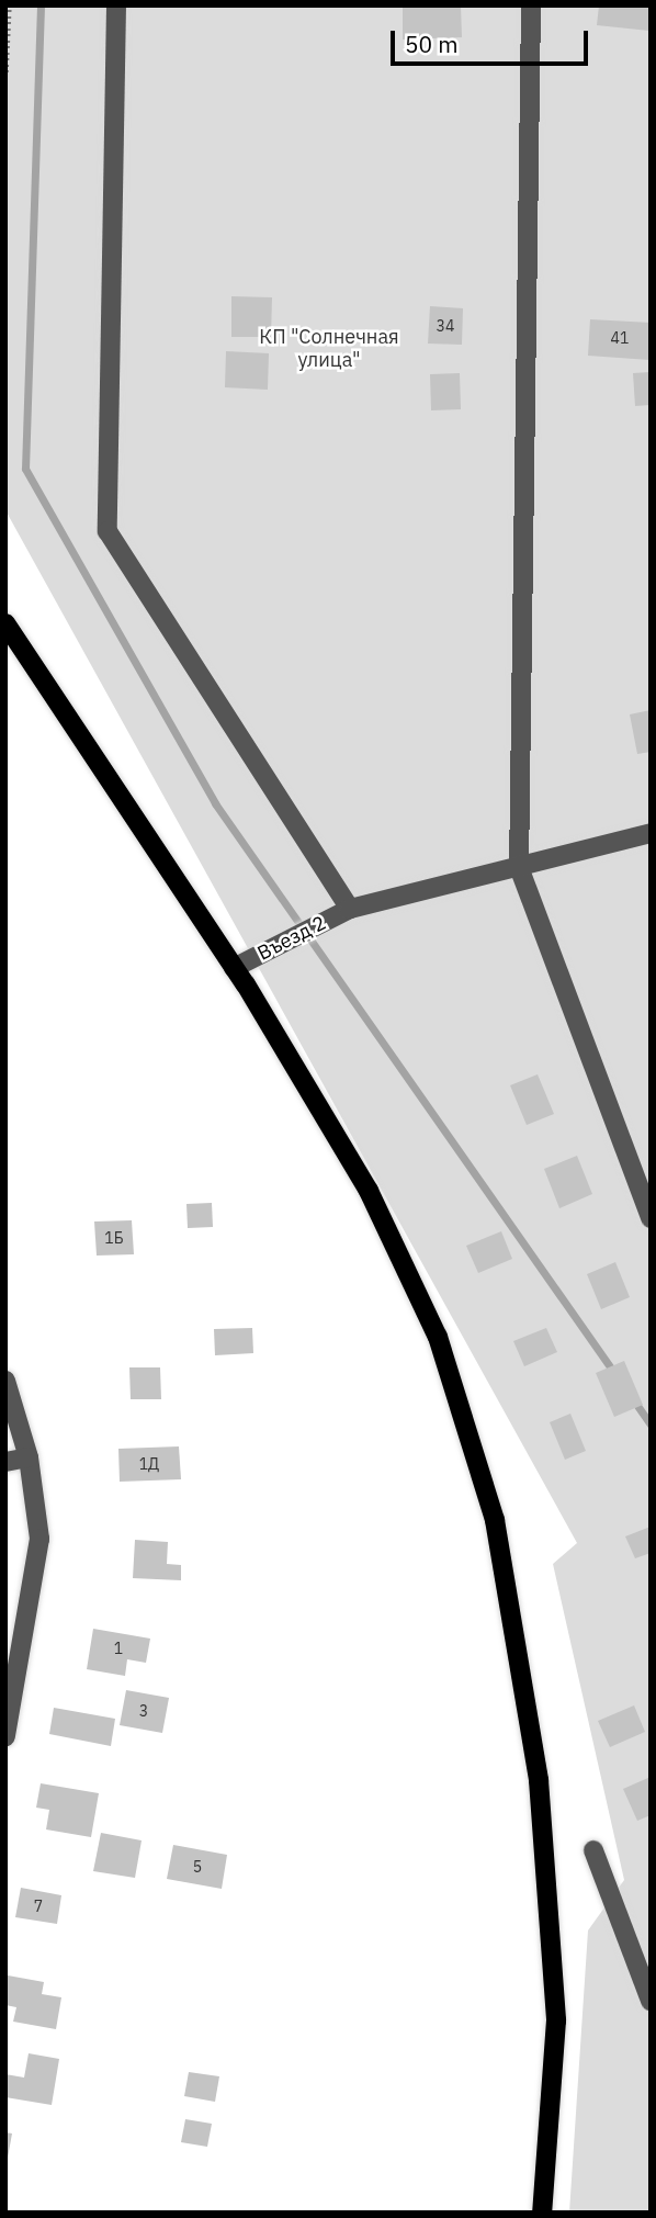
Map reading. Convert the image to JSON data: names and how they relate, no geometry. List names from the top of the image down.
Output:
{
  "streets": {
    "street": ["Въезд 2"]
  },
  "parks": ["КП \"Солнечная улица\""],
  "house_numbers": [
    "34",
    "41",
    "1Б",
    "1Д",
    "1",
    "3",
    "5",
    "7"
  ],
  "scale_bar": "50 m"
}
